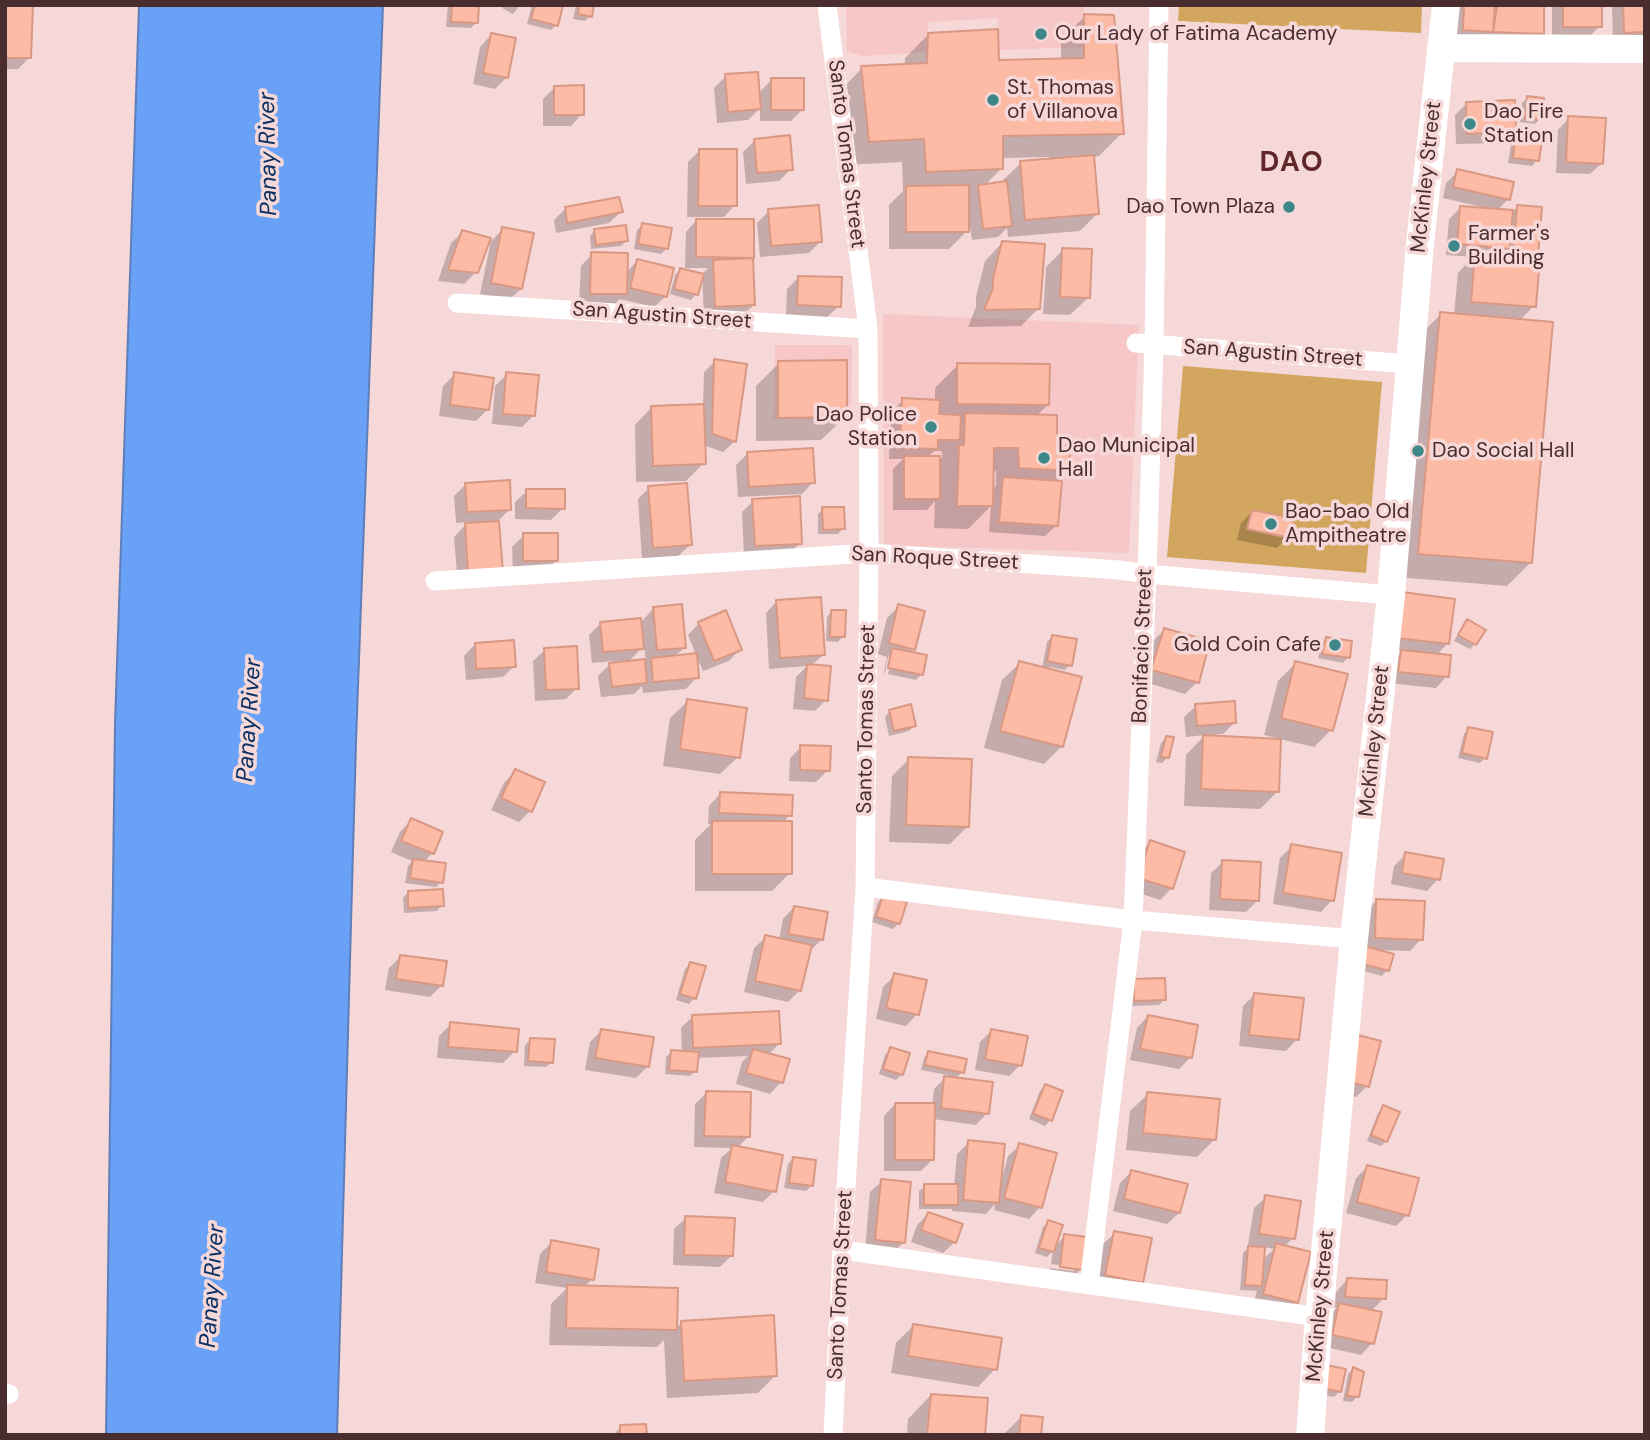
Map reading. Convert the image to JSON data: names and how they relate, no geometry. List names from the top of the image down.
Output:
{
  "streets": {
    "street": [
      "Santo Tomas Street",
      "McKinley Street",
      "San Agustin Street",
      "San Roque Street",
      "Bonifacio Street"
    ]
  },
  "crossings": [
    ["Santo Tomas Street", "San Agustin Street"],
    ["Santo Tomas Street", "San Roque Street"],
    ["McKinley Street", "San Agustin Street"],
    ["McKinley Street", "San Roque Street"],
    ["San Agustin Street", "Bonifacio Street"],
    ["San Roque Street", "Bonifacio Street"]
  ],
  "districts": ["DAO"],
  "water": ["Panay River"],
  "places": [
    "Our Lady of Fatima Academy",
    "St. Thomas of Villanova",
    "Dao Fire Station",
    "Dao Town Plaza",
    "Farmer's Building",
    "Dao Police Station",
    "Dao Social Hall",
    "Dao Municipal Hall",
    "Bao-bao Old Ampitheatre",
    "Gold Coin Cafe"
  ]
}
